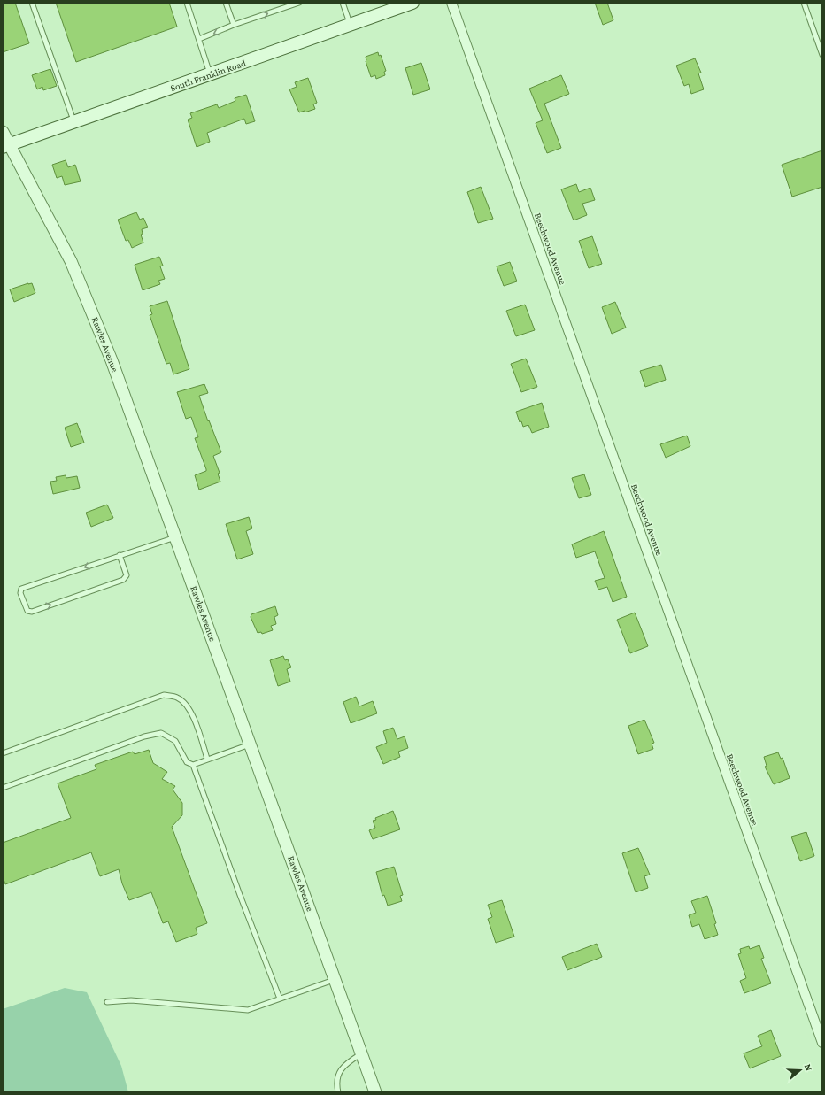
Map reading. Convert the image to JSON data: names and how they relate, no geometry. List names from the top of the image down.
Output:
{
  "streets": {
    "main road": ["South Franklin Road"],
    "street": ["Beechwood Avenue", "Rawles Avenue"]
  },
  "crossings": [
    ["South Franklin Road", "Rawles Avenue"]
  ],
  "north": "right"
}
